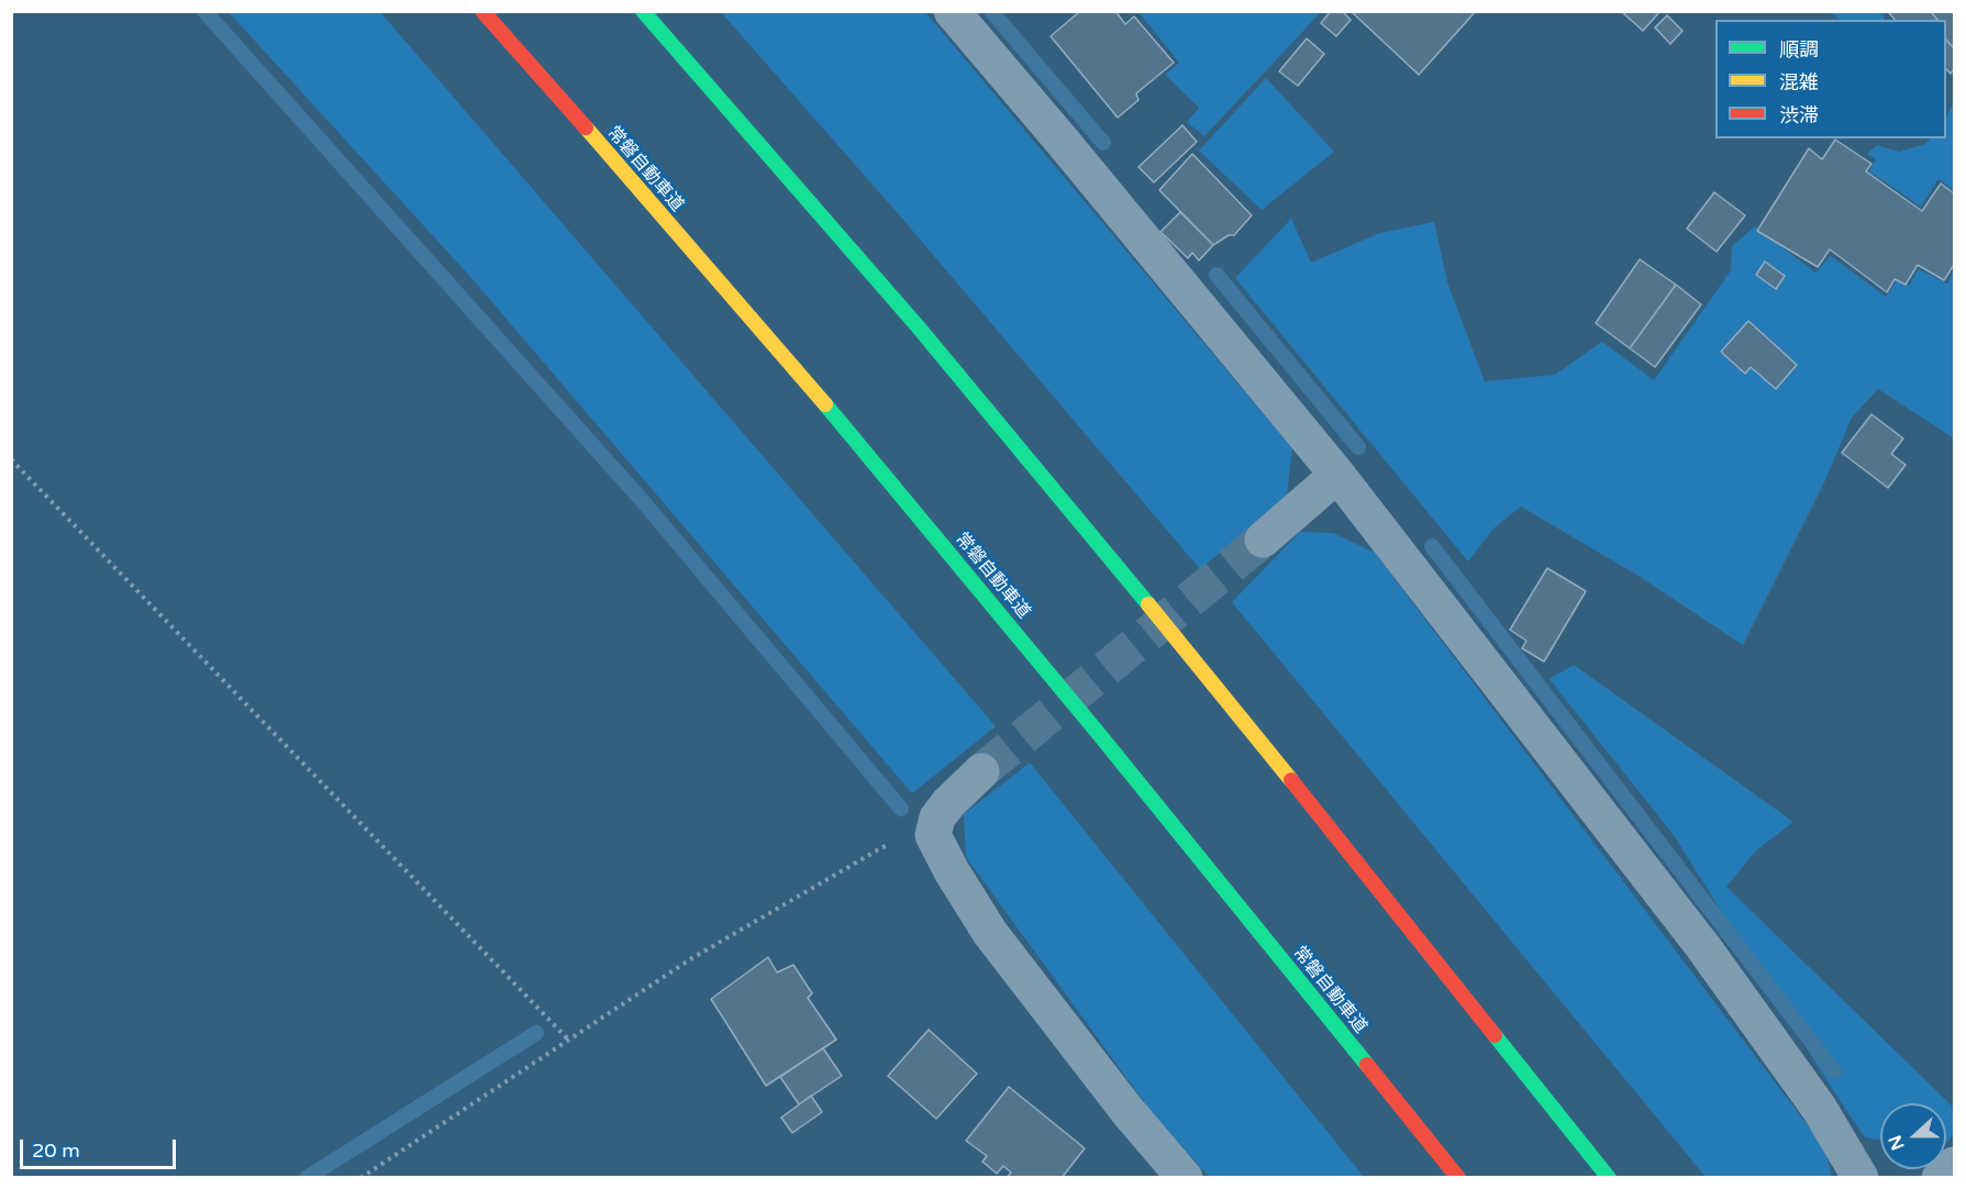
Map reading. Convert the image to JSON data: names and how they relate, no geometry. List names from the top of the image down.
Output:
{
  "streets": {
    "highway": ["常磐自動車道"]
  },
  "legend": ["順調", "混雑", "渋滞"],
  "scale_bar": "20 m",
  "north": "left"
}
